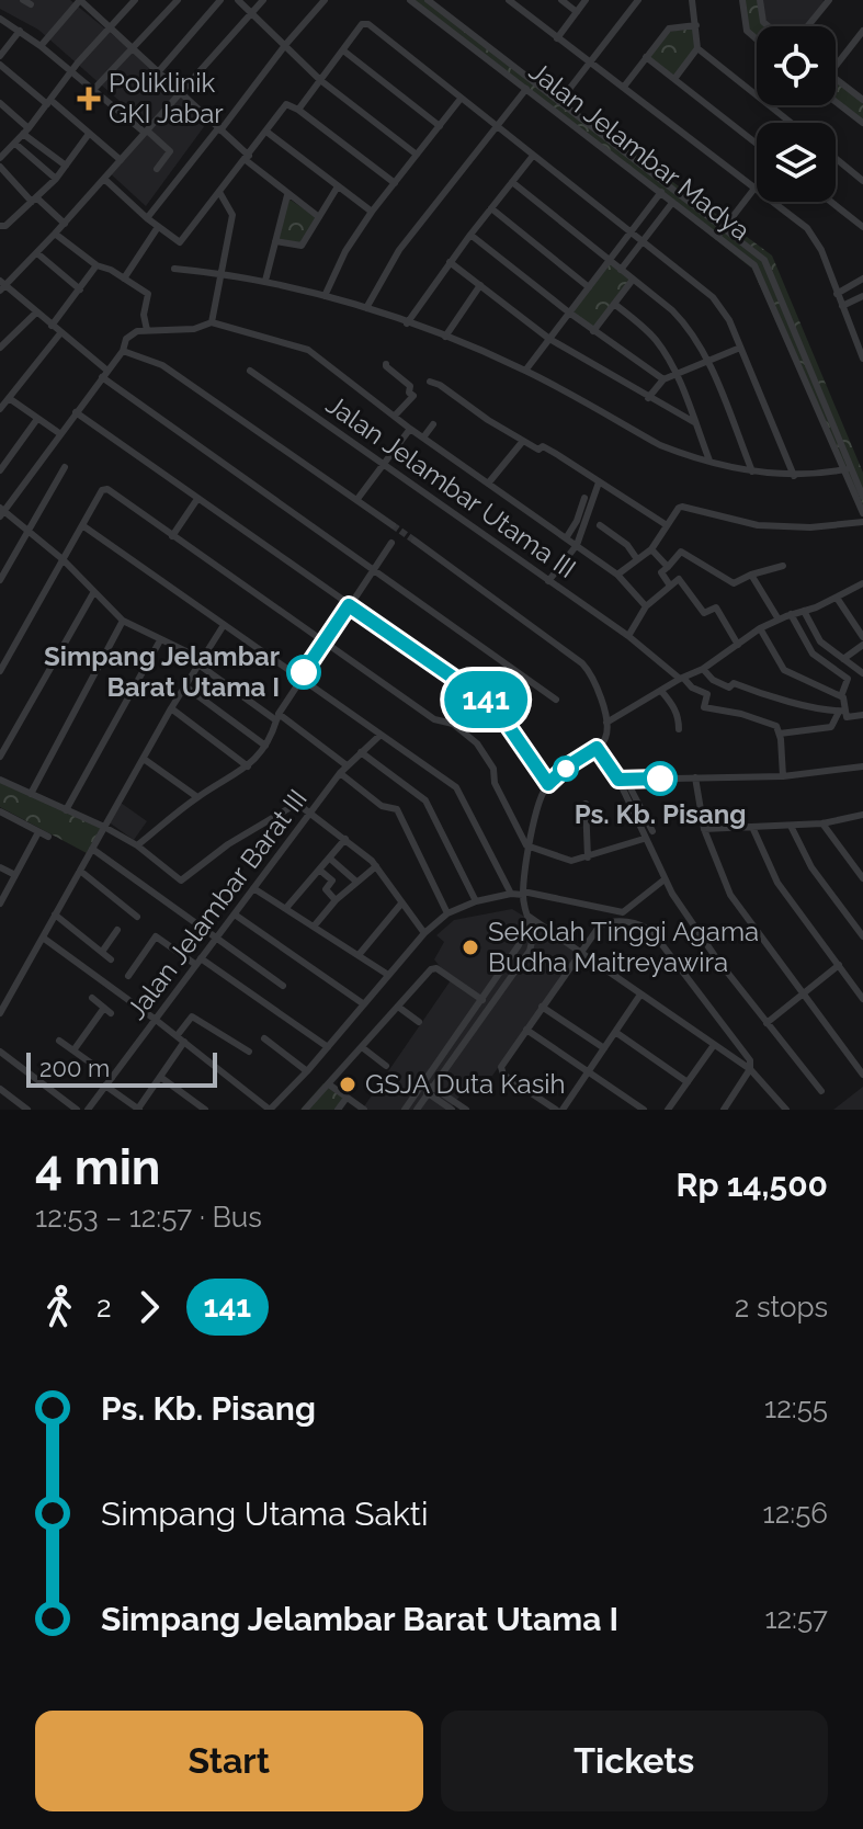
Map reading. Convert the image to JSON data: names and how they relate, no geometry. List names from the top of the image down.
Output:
{
  "streets": {
    "street": ["Jalan Jelambar Madya", "Jalan Jelambar Utama III", "Jalan Jelambar Barat III"]
  },
  "places": {
    "health": ["Poliklinik GKI Jabar"],
    "other": [
      "Simpang Jelambar Barat Utama I",
      "Ps. Kb. Pisang",
      "Sekolah Tinggi Agama Budha Maitreyawira",
      "GSJA Duta Kasih"
    ]
  },
  "lines": ["bus line 141"],
  "scale_bar": "200 m",
  "page": {
    "on_map": "141",
    "scale": "200 m",
    "heading": ["4 min", "12:53 – 12:57 · Bus", "Rp 14,500"],
    "legs": ["2", "141", "2 stops"],
    "list": [
      {
        "name": "Ps. Kb. Pisang",
        "value": "12:55"
      },
      {
        "name": "Simpang Utama Sakti",
        "value": "12:56"
      },
      {
        "name": "Simpang Jelambar Barat Utama I",
        "value": "12:57"
      }
    ],
    "buttons": ["Start", "Tickets"]
  }
}
